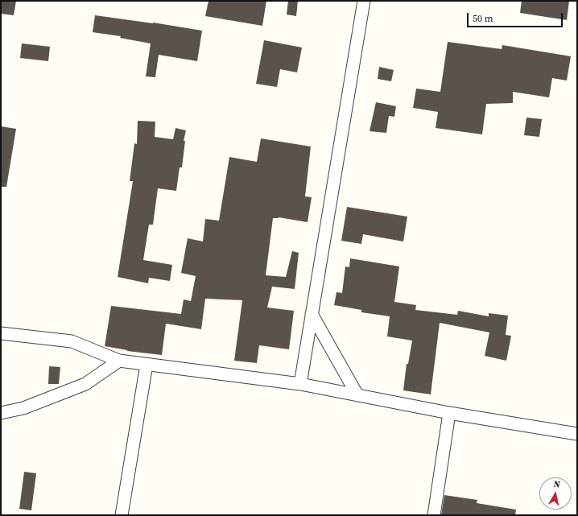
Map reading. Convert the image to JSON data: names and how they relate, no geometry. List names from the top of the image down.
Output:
{
  "scale_bar": "50 m",
  "north": "top"
}
